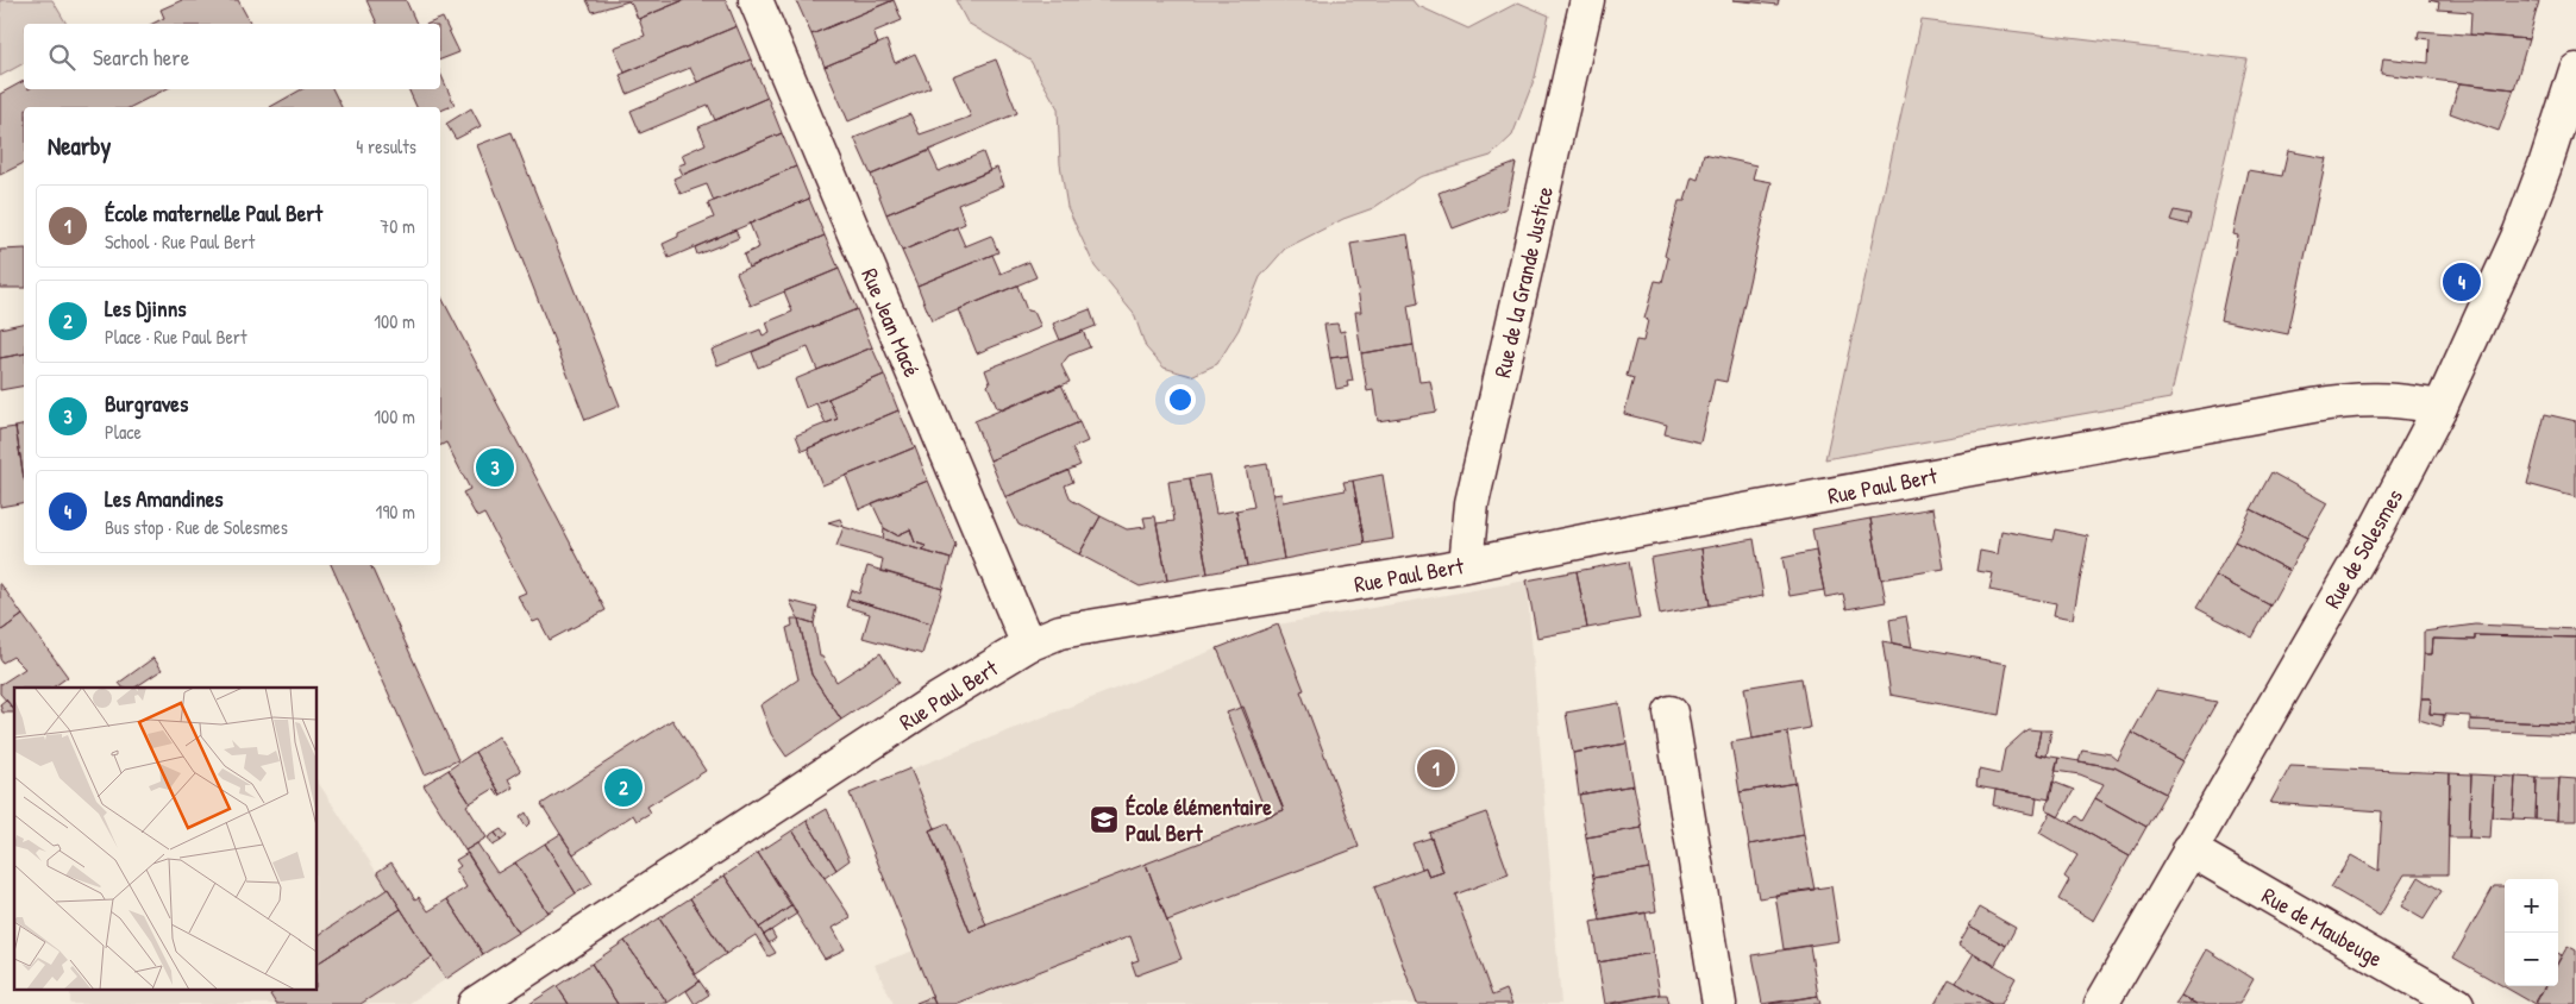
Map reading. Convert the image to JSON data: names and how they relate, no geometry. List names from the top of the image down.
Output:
{
  "streets": {
    "street": [
      "Rue de la Grande Justice",
      "Rue Jean Macé",
      "Rue Paul Bert",
      "Rue de Solesmes",
      "Rue de Maubeuge"
    ]
  },
  "crossings": [
    ["Rue de la Grande Justice", "Rue Paul Bert"],
    ["Rue Jean Macé", "Rue Paul Bert"],
    ["Rue Paul Bert", "Rue de Solesmes"],
    ["Rue de Solesmes", "Rue de Maubeuge"]
  ],
  "places": {
    "school or university": ["École élémentaire Paul Bert"]
  },
  "page": {
    "search": "Search here",
    "heading": ["Nearby", "4 results"],
    "list": [
      {
        "mark": "1",
        "name": "École maternelle Paul Bert",
        "note": "School · Rue Paul Bert",
        "value": "70 m"
      },
      {
        "mark": "2",
        "name": "Les Djinns",
        "note": "Place · Rue Paul Bert",
        "value": "100 m"
      },
      {
        "mark": "3",
        "name": "Burgraves",
        "note": "Place",
        "value": "100 m"
      },
      {
        "mark": "4",
        "name": "Les Amandines",
        "note": "Bus stop · Rue de Solesmes",
        "value": "190 m"
      }
    ],
    "pins": [
      "4",
      "3",
      "1",
      "2"
    ],
    "map_buttons": ["+", "−"]
  }
}
